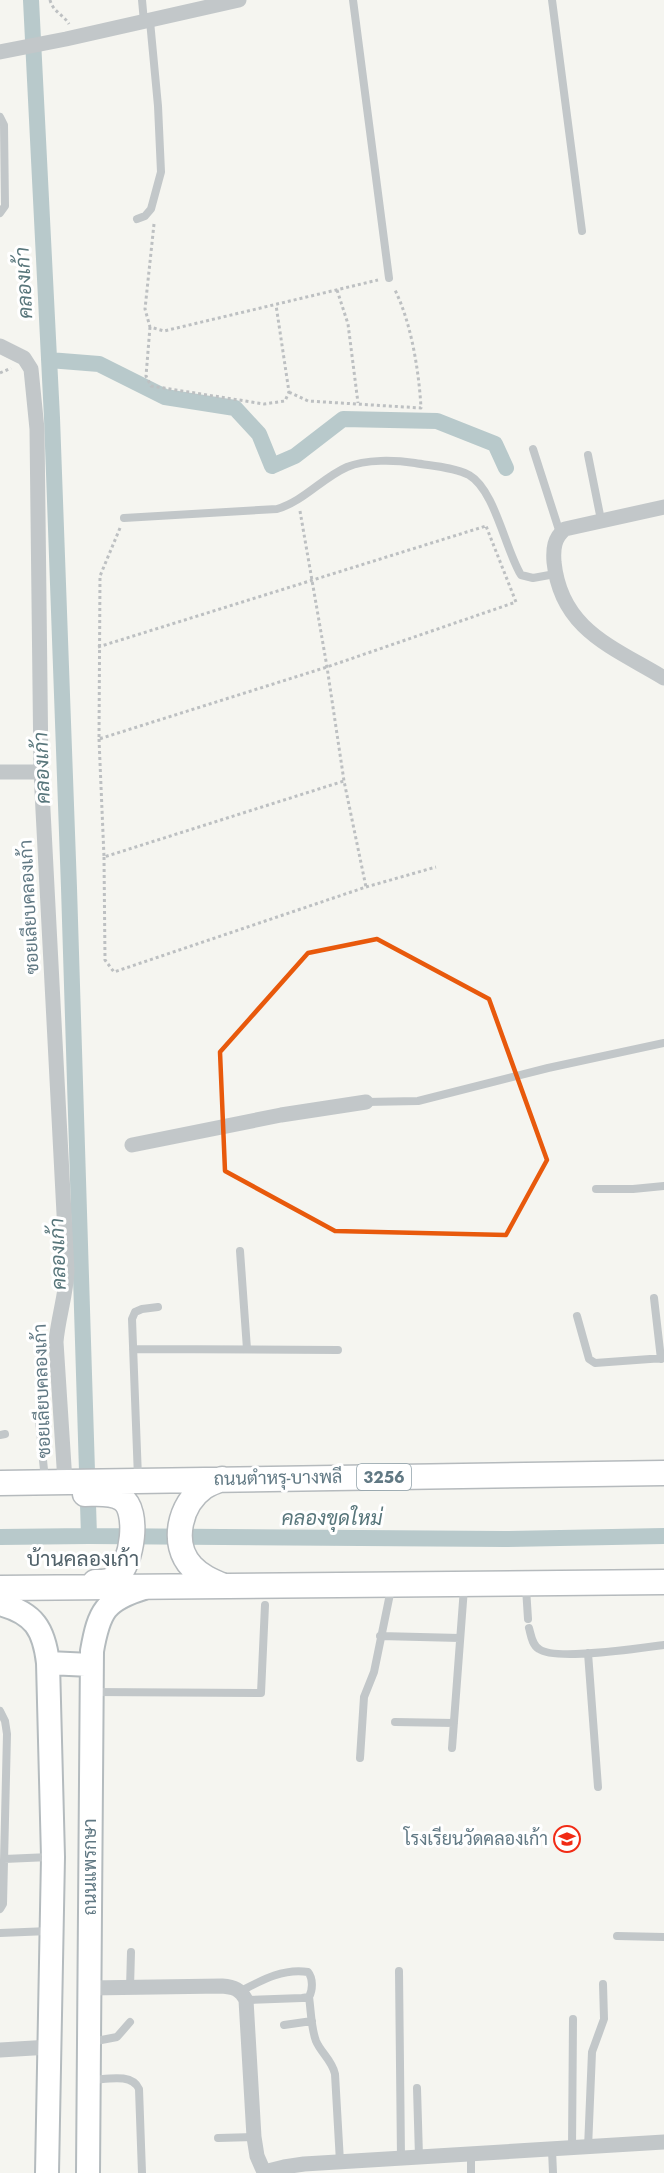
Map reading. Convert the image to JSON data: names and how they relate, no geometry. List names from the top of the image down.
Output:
{
  "streets": {
    "main road": ["3256", "ถนนตำหรุ-บางพลี", "ถนนแพรกษา"],
    "street": ["ซอยเลียบคลองเก้า"]
  },
  "crossings": [
    ["ซอยเลียบคลองเก้า", "ถนนตำหรุ-บางพลี"]
  ],
  "districts": ["บ้านคลองเก้า"],
  "water": ["คลองเก้า", "คลองขุดใหม่"],
  "places": {
    "school or university": ["โรงเรียนวัดคลองเก้า"]
  }
}
